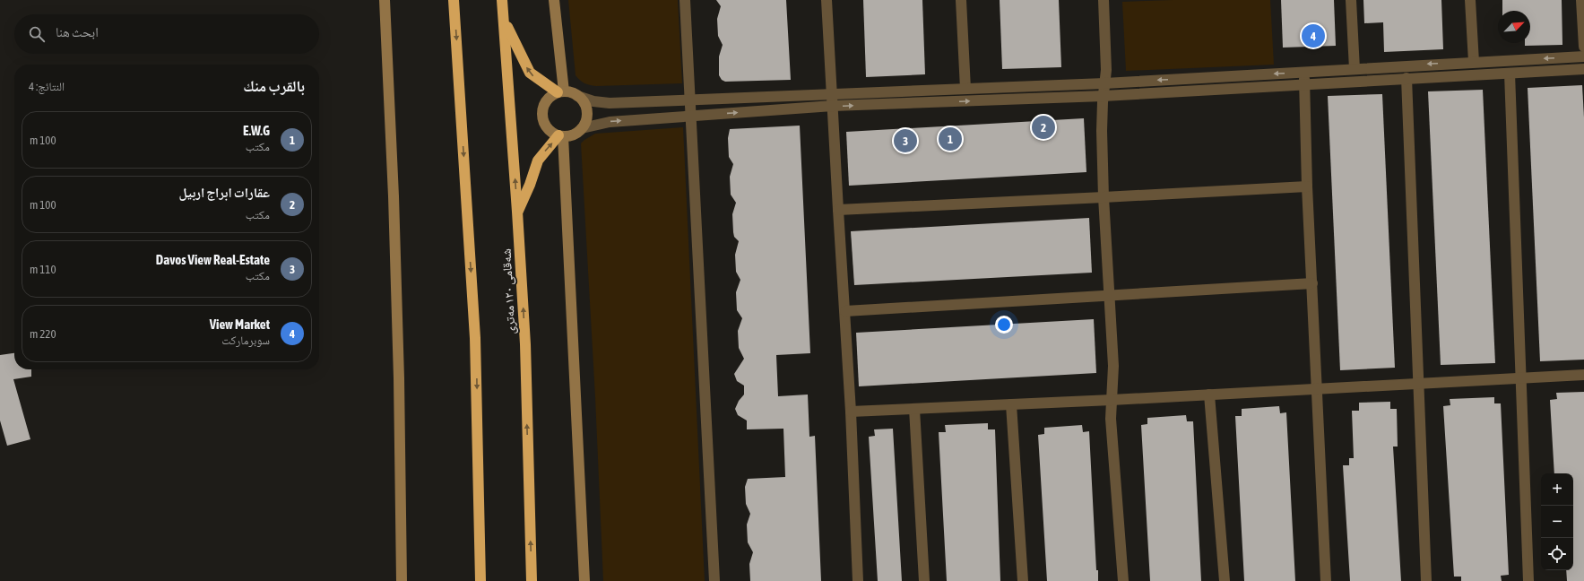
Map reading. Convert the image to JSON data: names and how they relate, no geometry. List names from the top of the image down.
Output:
{
  "streets": {
    "highway": ["شەقامی ١٢٠ مەتری"]
  },
  "north": "top right",
  "page": {
    "search": "ابحث هنا",
    "pins": [
      "4",
      "2",
      "1",
      "3"
    ],
    "heading": ["بالقرب منك", "النتائج: 4"],
    "list": [
      {
        "mark": "1",
        "name": "E.W.G",
        "note": "مكتب",
        "value": "100 m"
      },
      {
        "mark": "2",
        "name": "عقارات ابراج اربیل",
        "note": "مكتب",
        "value": "100 m"
      },
      {
        "mark": "3",
        "name": "Davos View Real-Estate",
        "note": "مكتب",
        "value": "110 m"
      },
      {
        "mark": "4",
        "name": "View Market",
        "note": "سوبرماركت",
        "value": "220 m"
      }
    ],
    "map_buttons": ["+", "−"]
  }
}
